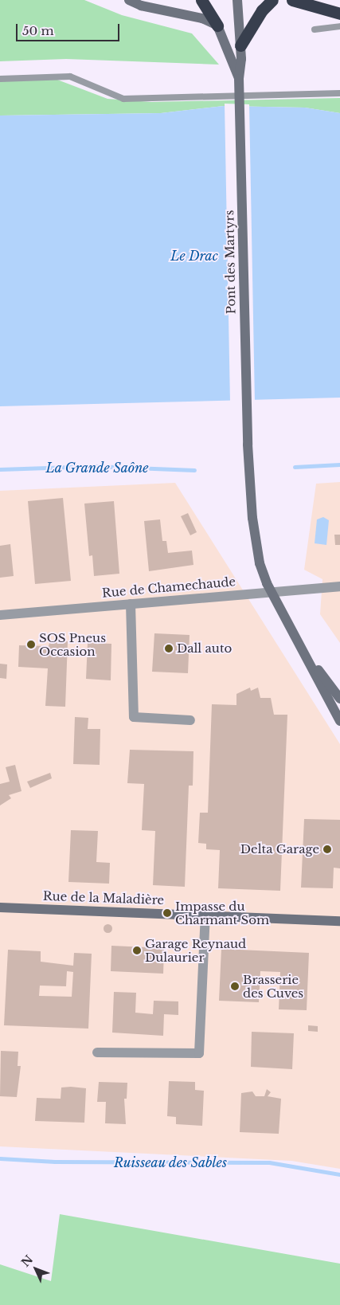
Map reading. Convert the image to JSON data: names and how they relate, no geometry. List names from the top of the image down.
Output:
{
  "streets": {
    "main road": ["Pont des Martyrs", "Rue de la Maladière"],
    "street": ["Rue de Chamechaude"]
  },
  "water": ["Le Drac", "La Grande Saône", "Ruisseau des Sables"],
  "places": [
    "SOS Pneus Occasion",
    "Dall auto",
    "Delta Garage",
    "Impasse du Charmant Som",
    "Garage Reynaud Dulaurier",
    "Brasserie des Cuves"
  ],
  "scale_bar": "50 m",
  "north": "top left"
}
